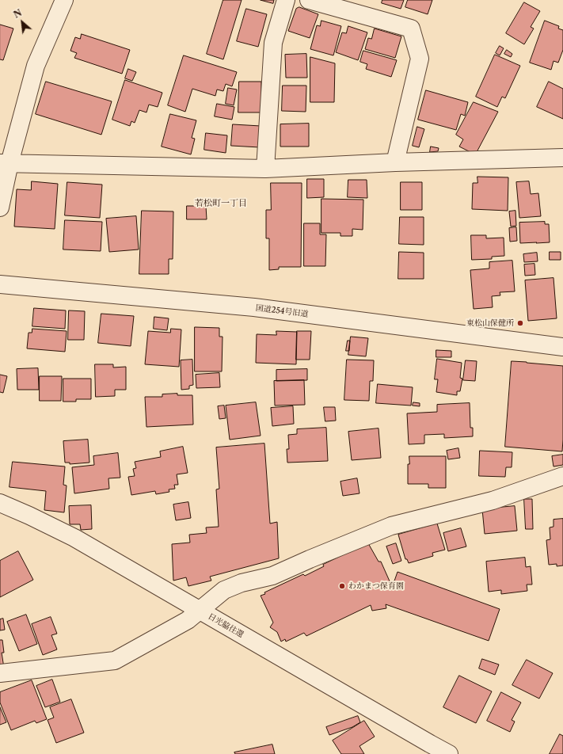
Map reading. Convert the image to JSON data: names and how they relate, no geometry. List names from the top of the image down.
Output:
{
  "streets": {
    "street": ["国道254号旧道", "日光脇往還"]
  },
  "districts": ["若松町一丁目"],
  "places": ["東松山保健所", "わかまつ保育園"],
  "north": "top left"
}
